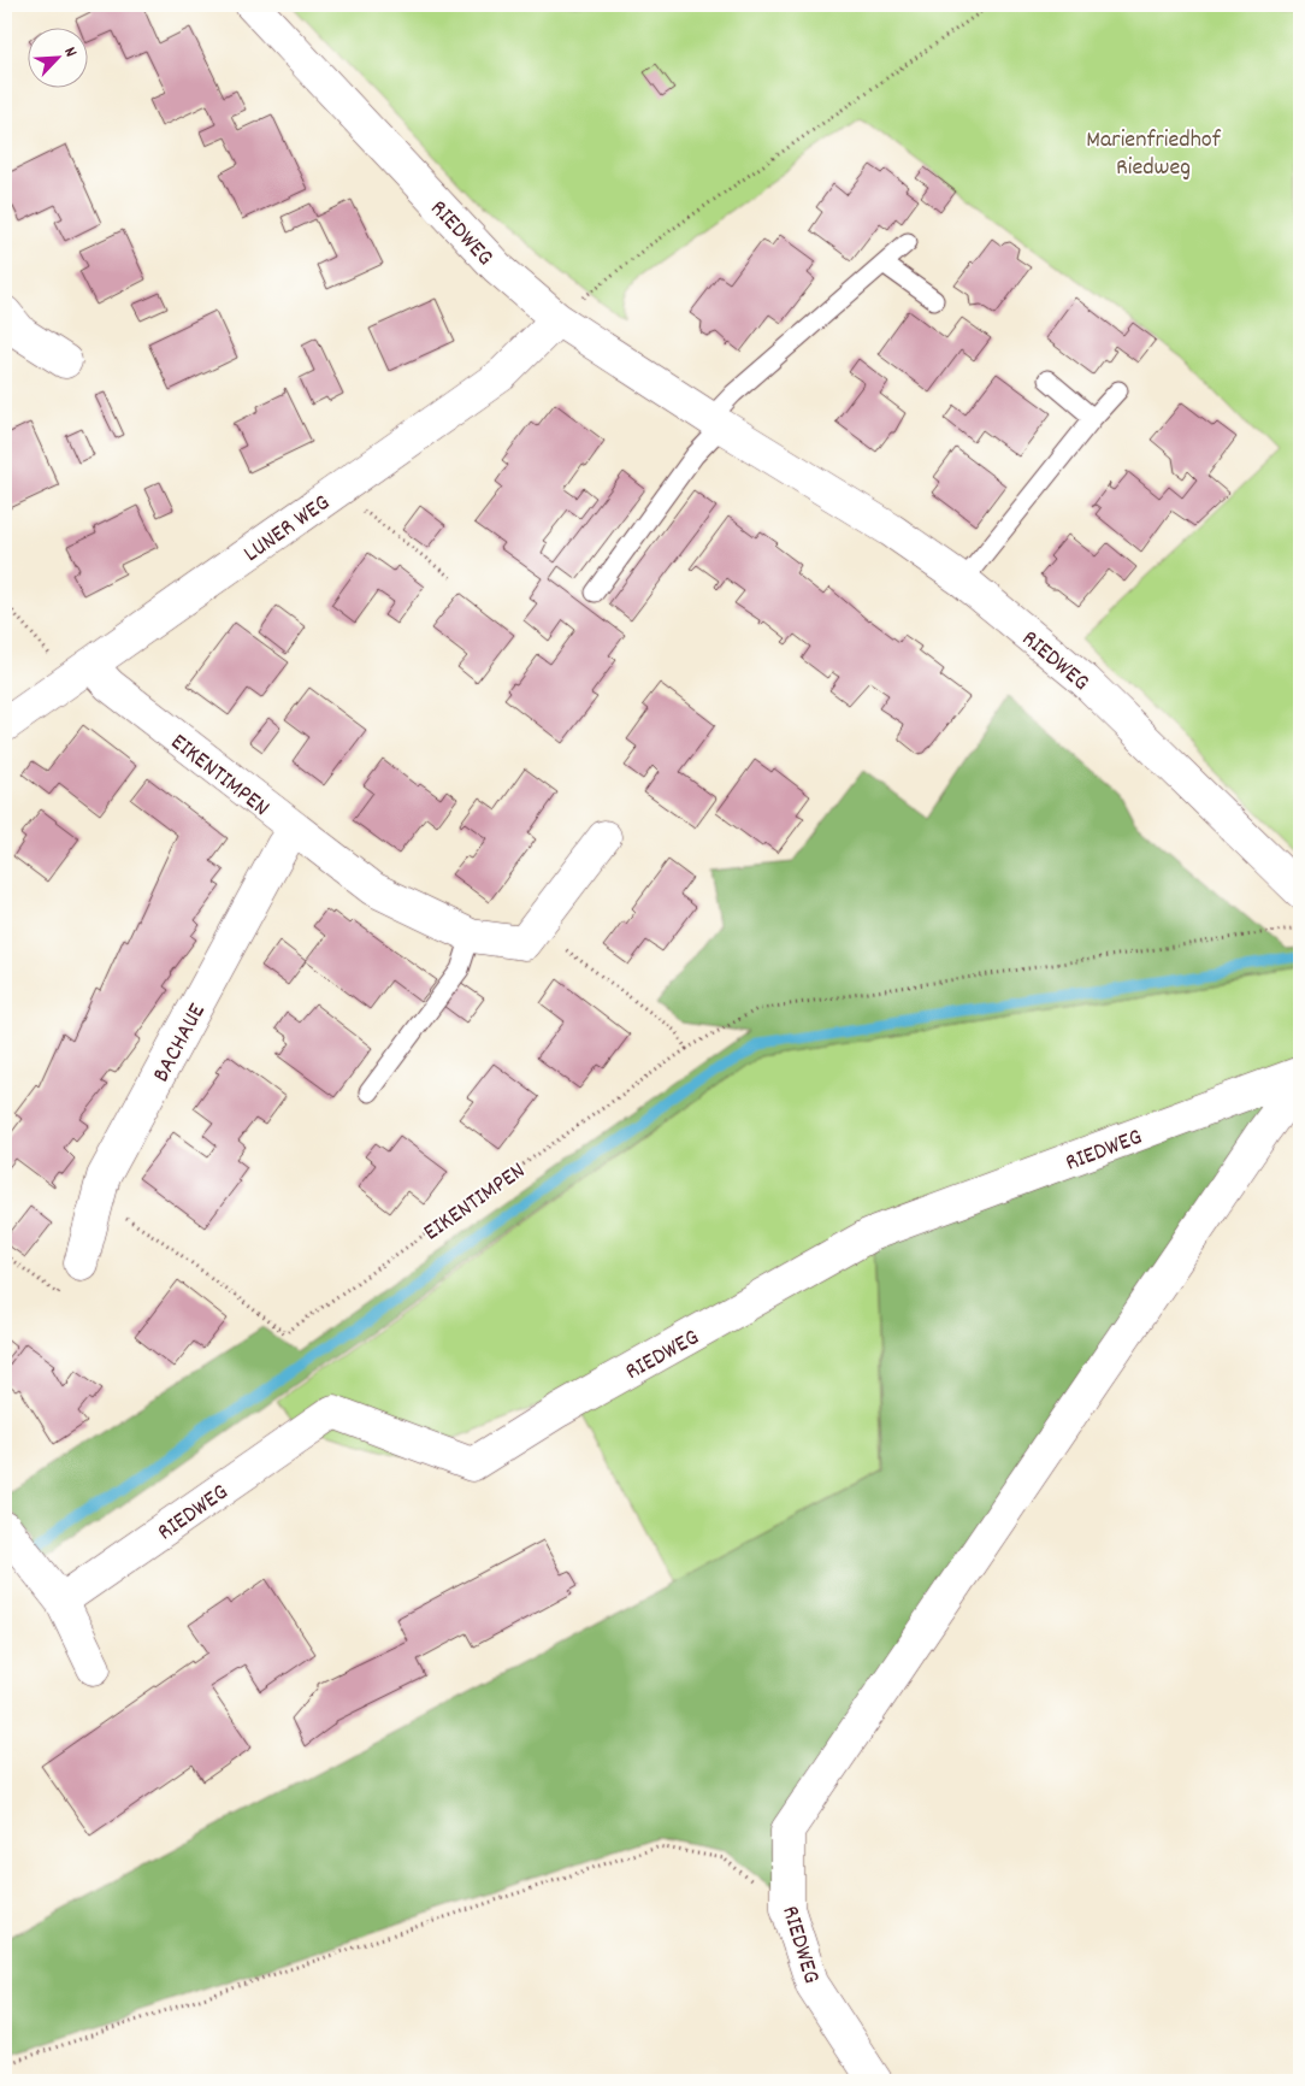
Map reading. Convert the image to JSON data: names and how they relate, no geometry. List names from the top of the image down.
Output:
{
  "streets": {
    "street": [
      "RIEDWEG",
      "LUNER WEG",
      "EIKENTIMPEN",
      "BACHAUE"
    ]
  },
  "crossings": [
    ["RIEDWEG", "LUNER WEG"],
    ["LUNER WEG", "EIKENTIMPEN"],
    ["EIKENTIMPEN", "BACHAUE"]
  ],
  "parks": ["Marienfriedhof Riedweg"],
  "north": "top right"
}
